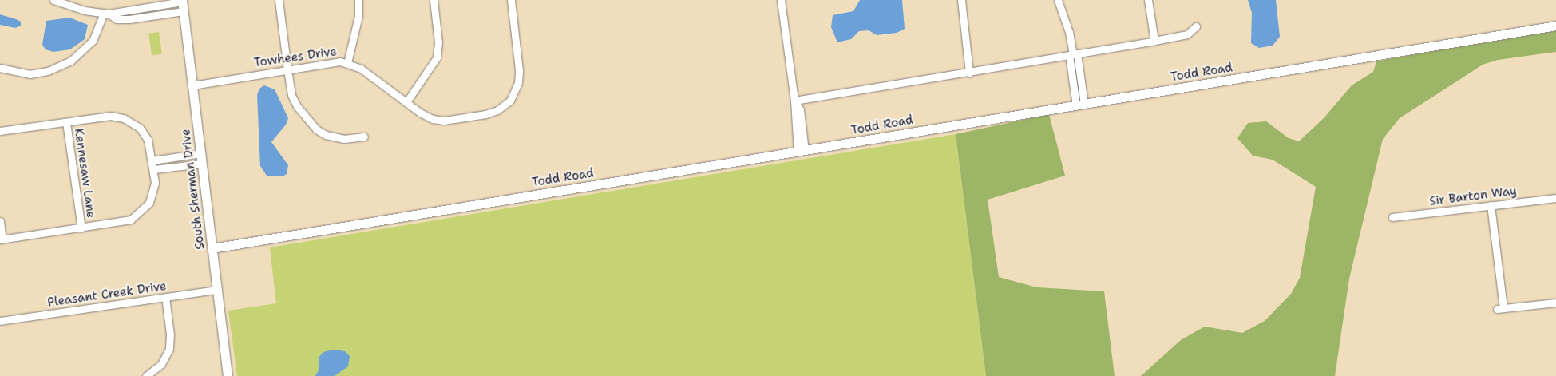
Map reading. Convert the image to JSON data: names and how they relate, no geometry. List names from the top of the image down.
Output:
{
  "streets": {
    "street": [
      "Towhees Drive",
      "Todd Road",
      "Kennesaw Lane",
      "South Sherman Drive",
      "Sir Barton Way",
      "Pleasant Creek Drive"
    ]
  },
  "crossings": [
    ["Towhees Drive", "South Sherman Drive"],
    ["Todd Road", "South Sherman Drive"],
    ["South Sherman Drive", "Pleasant Creek Drive"]
  ]
}
